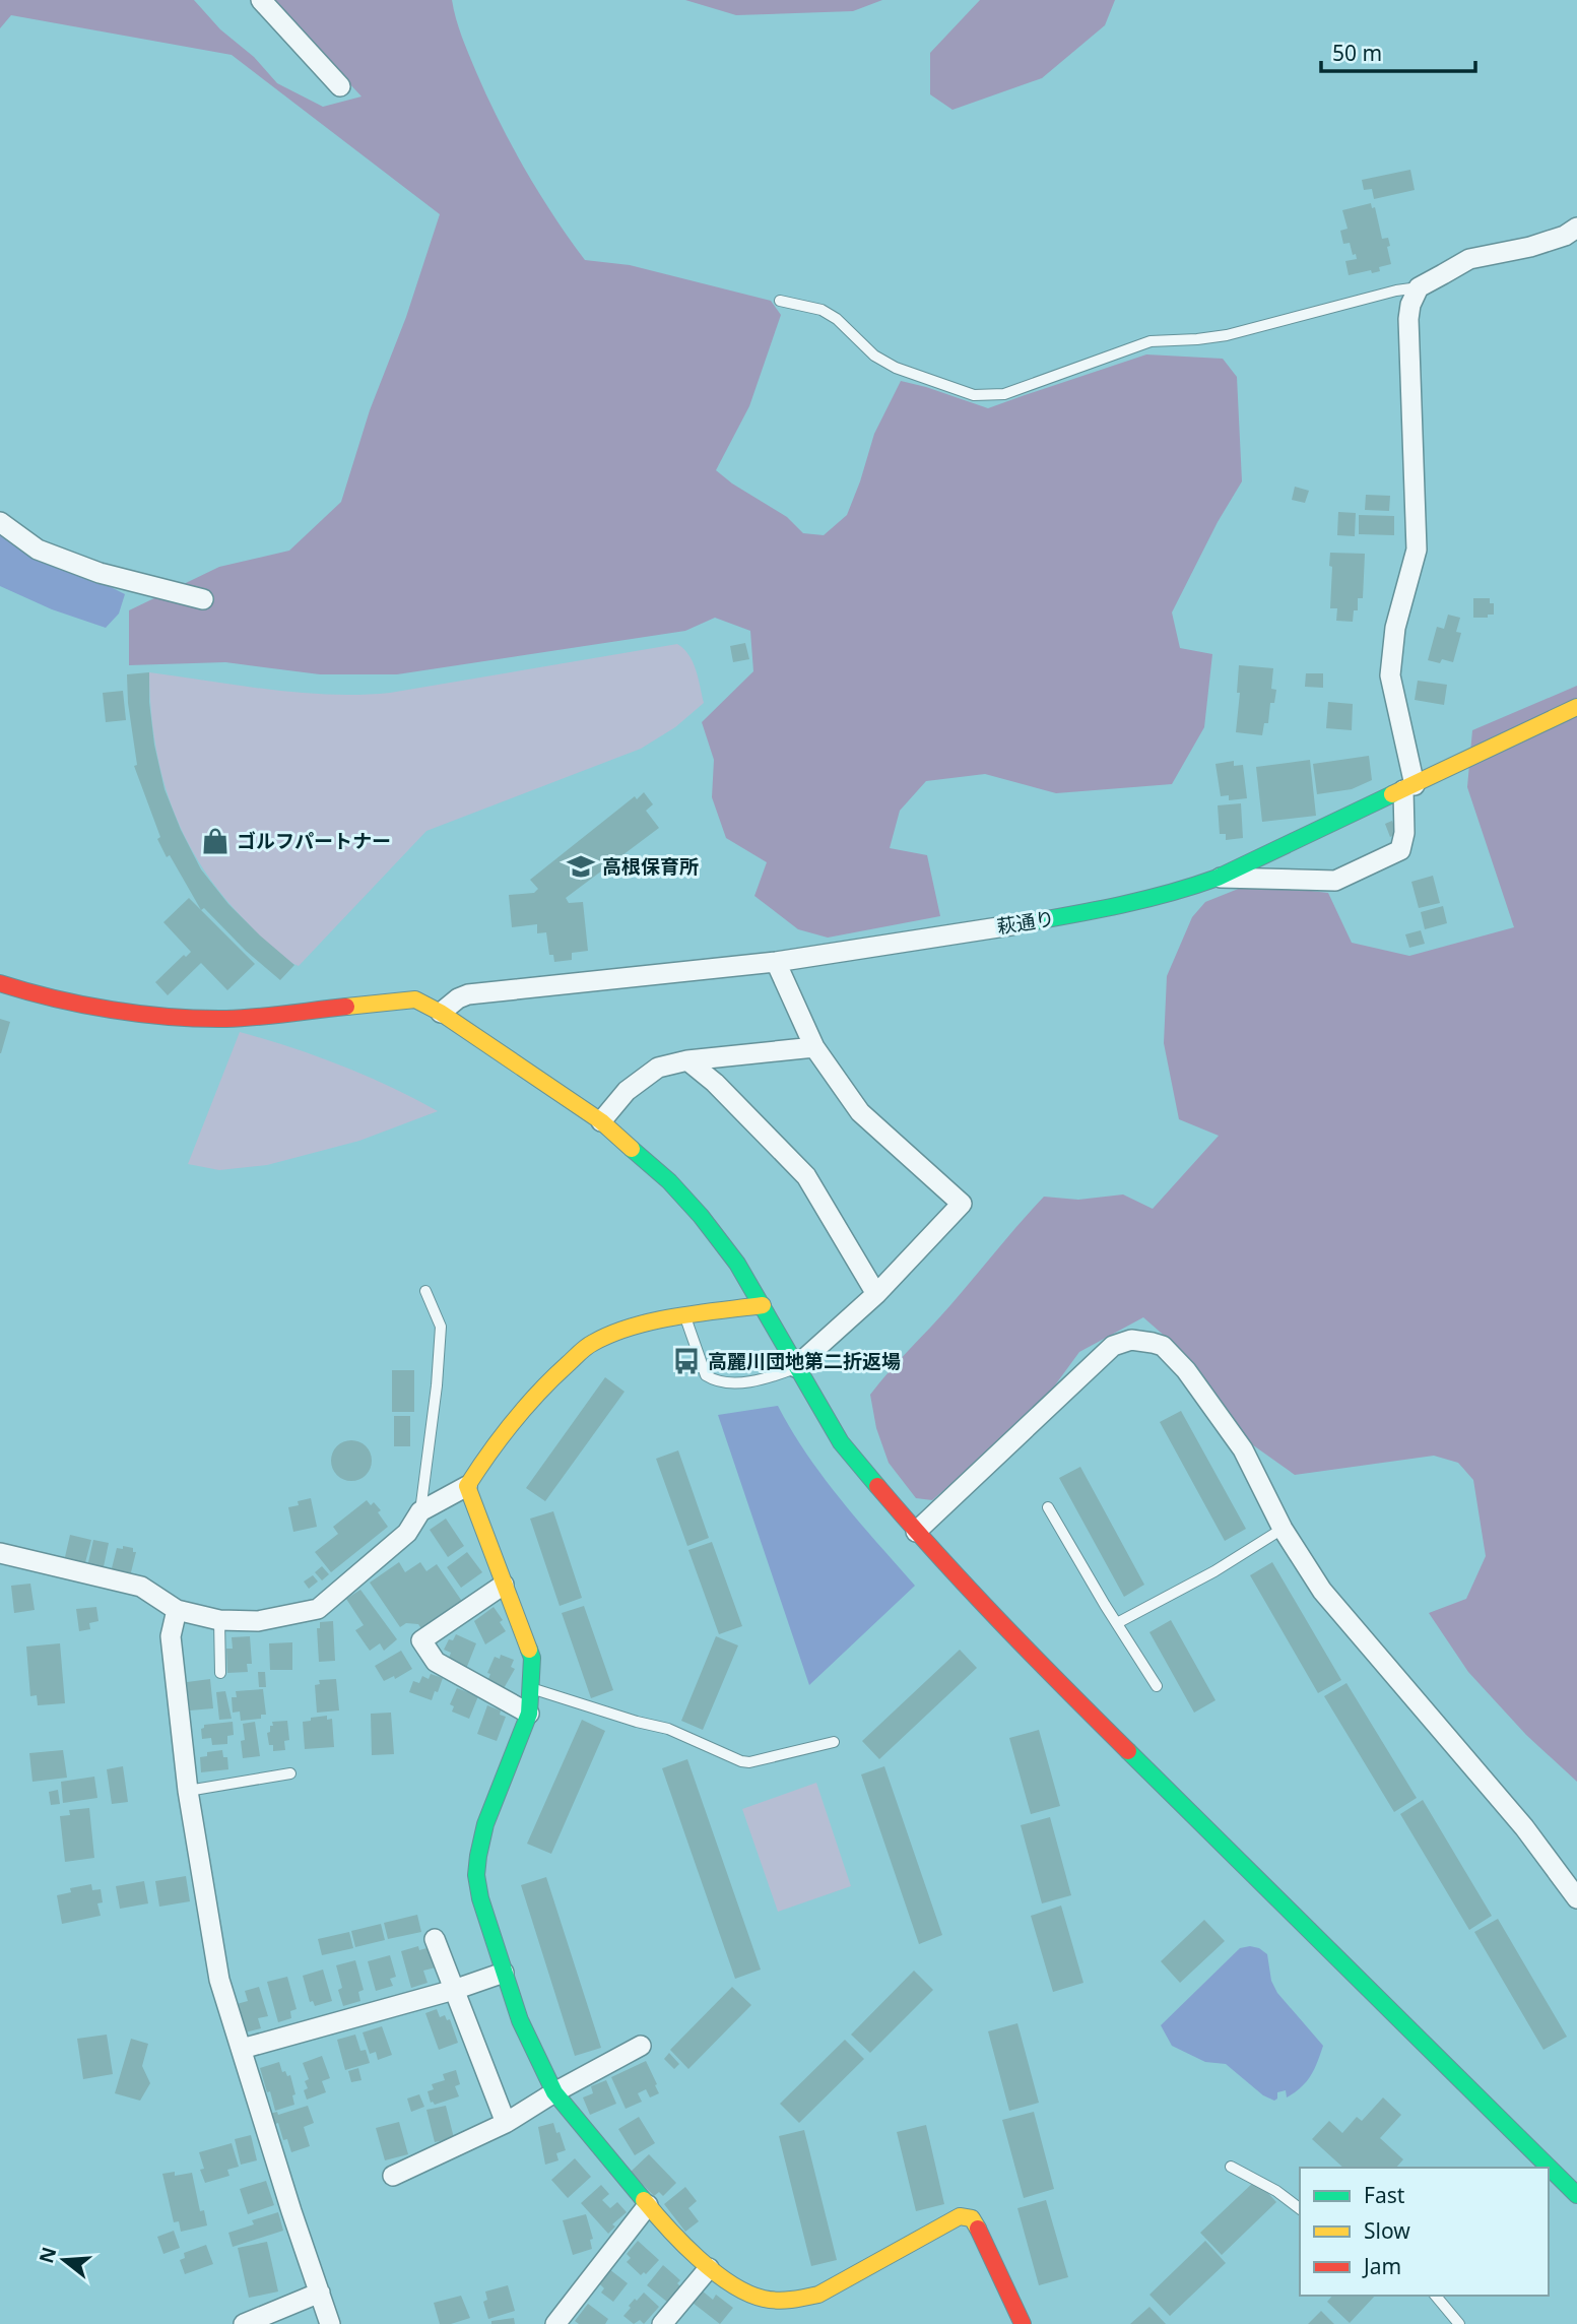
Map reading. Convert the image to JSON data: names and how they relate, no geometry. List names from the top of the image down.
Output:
{
  "streets": {
    "street": ["萩通り"]
  },
  "places": {
    "shop": ["ゴルフパートナー"],
    "school or university": ["高根保育所"],
    "bus stop": ["高麗川団地第二折返場"]
  },
  "legend": ["Fast", "Slow", "Jam"],
  "scale_bar": "50 m",
  "north": "left"
}
